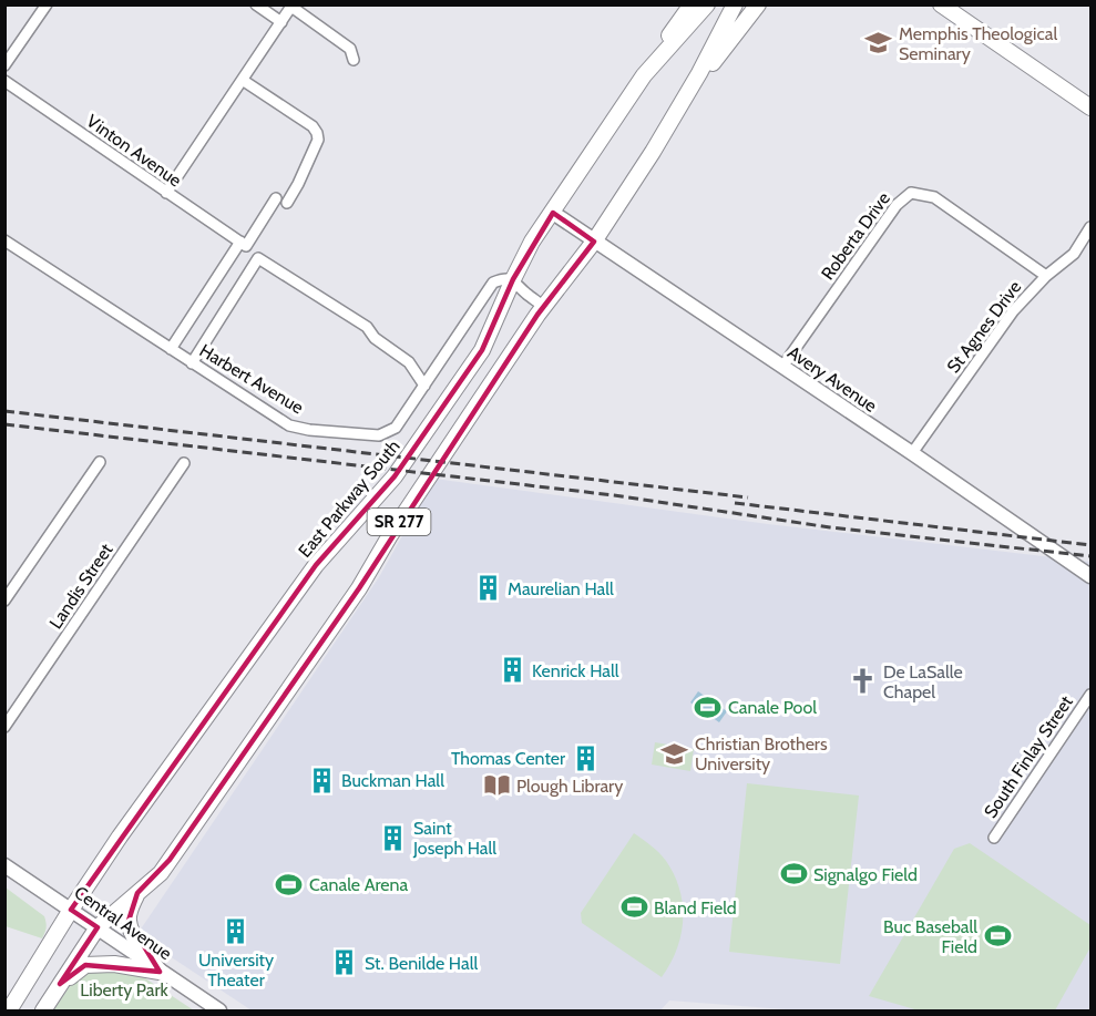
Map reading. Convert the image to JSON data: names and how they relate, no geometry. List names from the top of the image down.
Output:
{
  "streets": {
    "main road": ["East Parkway South", "SR 277"],
    "street": [
      "Vinton Avenue",
      "Roberta Drive",
      "St Agnes Drive",
      "Harbert Avenue",
      "Avery Avenue",
      "Landis Street",
      "South Finlay Street",
      "Central Avenue"
    ]
  },
  "crossings": [
    ["Roberta Drive", "St Agnes Drive"],
    ["Roberta Drive", "Avery Avenue"],
    ["St Agnes Drive", "Avery Avenue"],
    ["Harbert Avenue", "East Parkway South"],
    ["Avery Avenue", "East Parkway South"],
    ["Avery Avenue", "SR 277"],
    ["East Parkway South", "Central Avenue"],
    ["SR 277", "Central Avenue"]
  ],
  "parks": ["Liberty Park"],
  "places": {
    "school or university": ["Memphis Theological Seminary", "Christian Brothers University"],
    "building": [
      "Maurelian Hall",
      "Kenrick Hall",
      "Thomas Center",
      "Buckman Hall",
      "Saint Joseph Hall",
      "University Theater",
      "St. Benilde Hall"
    ],
    "church": ["De LaSalle Chapel"],
    "sports": [
      "Canale Pool",
      "Signalgo Field",
      "Canale Arena",
      "Bland Field",
      "Buc Baseball Field"
    ],
    "library": ["Plough Library"]
  }
}
